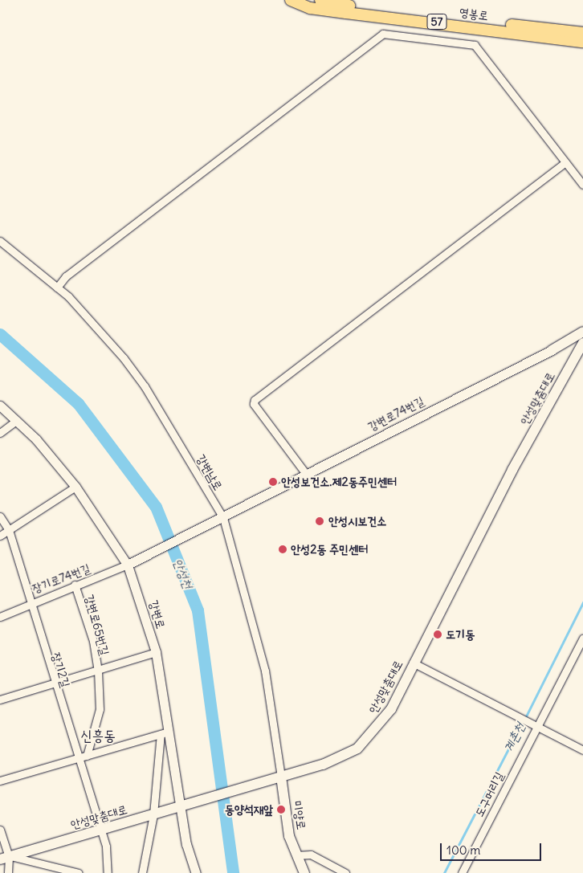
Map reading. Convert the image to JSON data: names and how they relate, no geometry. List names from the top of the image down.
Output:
{
  "streets": {
    "main road": [
      "영봉로",
      "57",
      "안성맞춤대로",
      "미양로"
    ],
    "street": [
      "강변로74번길",
      "강변남로",
      "장기로74번길",
      "강변로",
      "강변로65번길",
      "장기2길",
      "도구머리길"
    ]
  },
  "crossings": [
    ["안성맞춤대로", "강변남로"],
    ["안성맞춤대로", "강변로"],
    ["안성맞춤대로", "장기2길"],
    ["안성맞춤대로", "미양로"],
    ["강변로74번길", "강변남로"],
    ["강변로74번길", "장기로74번길"],
    ["강변로74번길", "강변로"],
    ["강변남로", "미양로"],
    ["장기로74번길", "강변로"],
    ["장기로74번길", "강변로65번길"],
    ["장기로74번길", "장기2길"],
    ["강변로", "강변로65번길"],
    ["강변로65번길", "장기2길"]
  ],
  "districts": ["신흥동"],
  "water": ["안성천", "계촌천"],
  "places": [
    "안성보건소.제2동주민센터",
    "안성시보건소",
    "안성2동 주민센터",
    "도기동",
    "동양석재앞"
  ],
  "scale_bar": "100 m"
}
